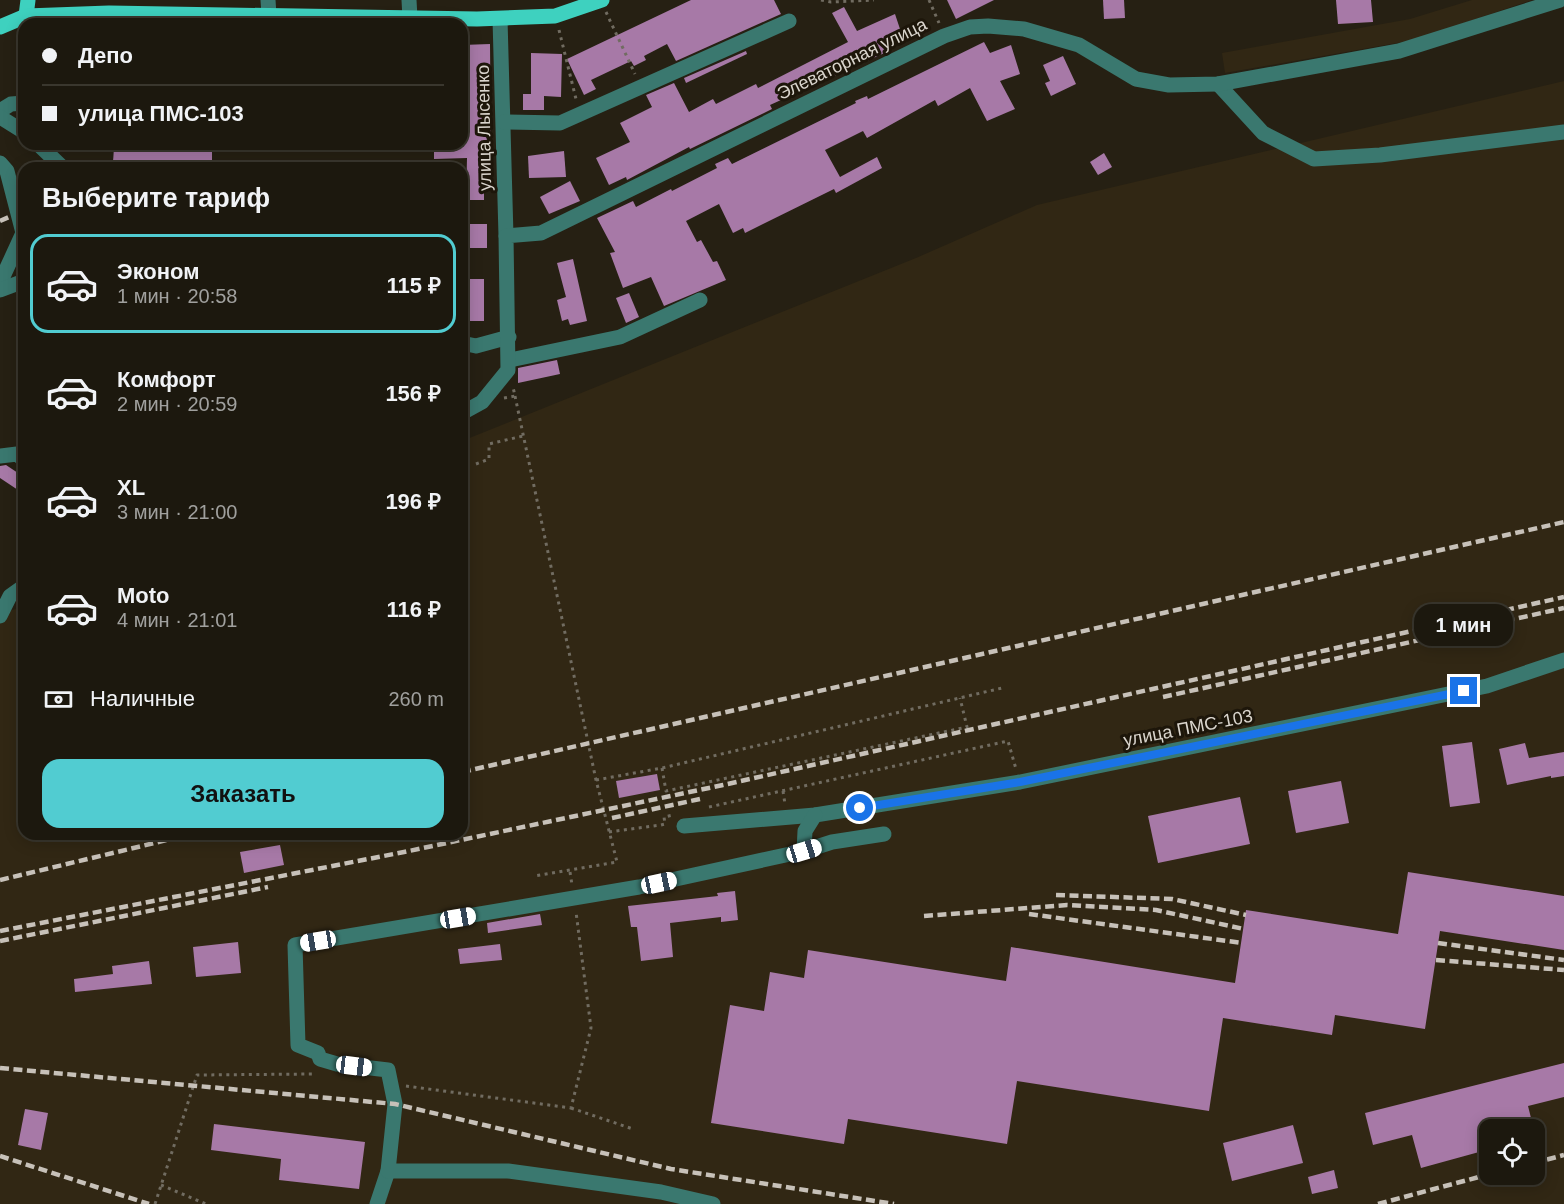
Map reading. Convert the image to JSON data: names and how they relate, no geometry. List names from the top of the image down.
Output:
{
  "streets": {
    "street": ["Элеваторная улица", "улица Лысенко", "улица ПМС-103"]
  },
  "crossings": [
    ["Элеваторная улица", "улица Лысенко"]
  ],
  "page": {
    "banner": ["Депо", "улица ПМС-103"],
    "heading": "Выберите тариф",
    "list": [
      {
        "name": "Эконом",
        "note": "1 мин · 20:58",
        "value": "115 ₽"
      },
      {
        "name": "Комфорт",
        "note": "2 мин · 20:59",
        "value": "156 ₽"
      },
      {
        "name": "XL",
        "note": "3 мин · 21:00",
        "value": "196 ₽"
      },
      {
        "name": "Moto",
        "note": "4 мин · 21:01",
        "value": "116 ₽"
      }
    ],
    "bubble": "1 мин",
    "pay": ["Наличные", "260 m"],
    "buttons": "Заказать"
  }
}
